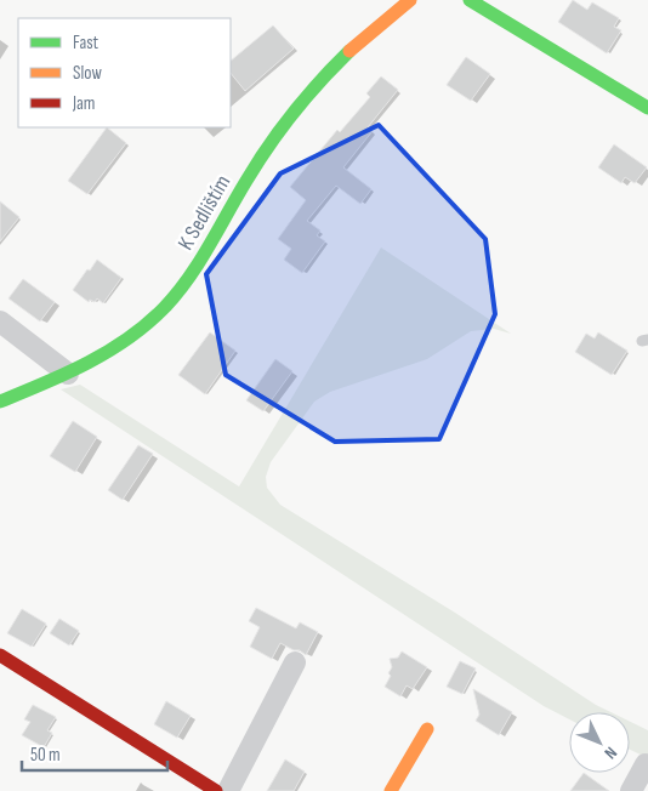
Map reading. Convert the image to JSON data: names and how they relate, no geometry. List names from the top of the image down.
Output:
{
  "streets": {
    "street": ["K Sedlištím"]
  },
  "legend": ["Fast", "Slow", "Jam"],
  "scale_bar": "50 m",
  "north": "bottom right"
}
